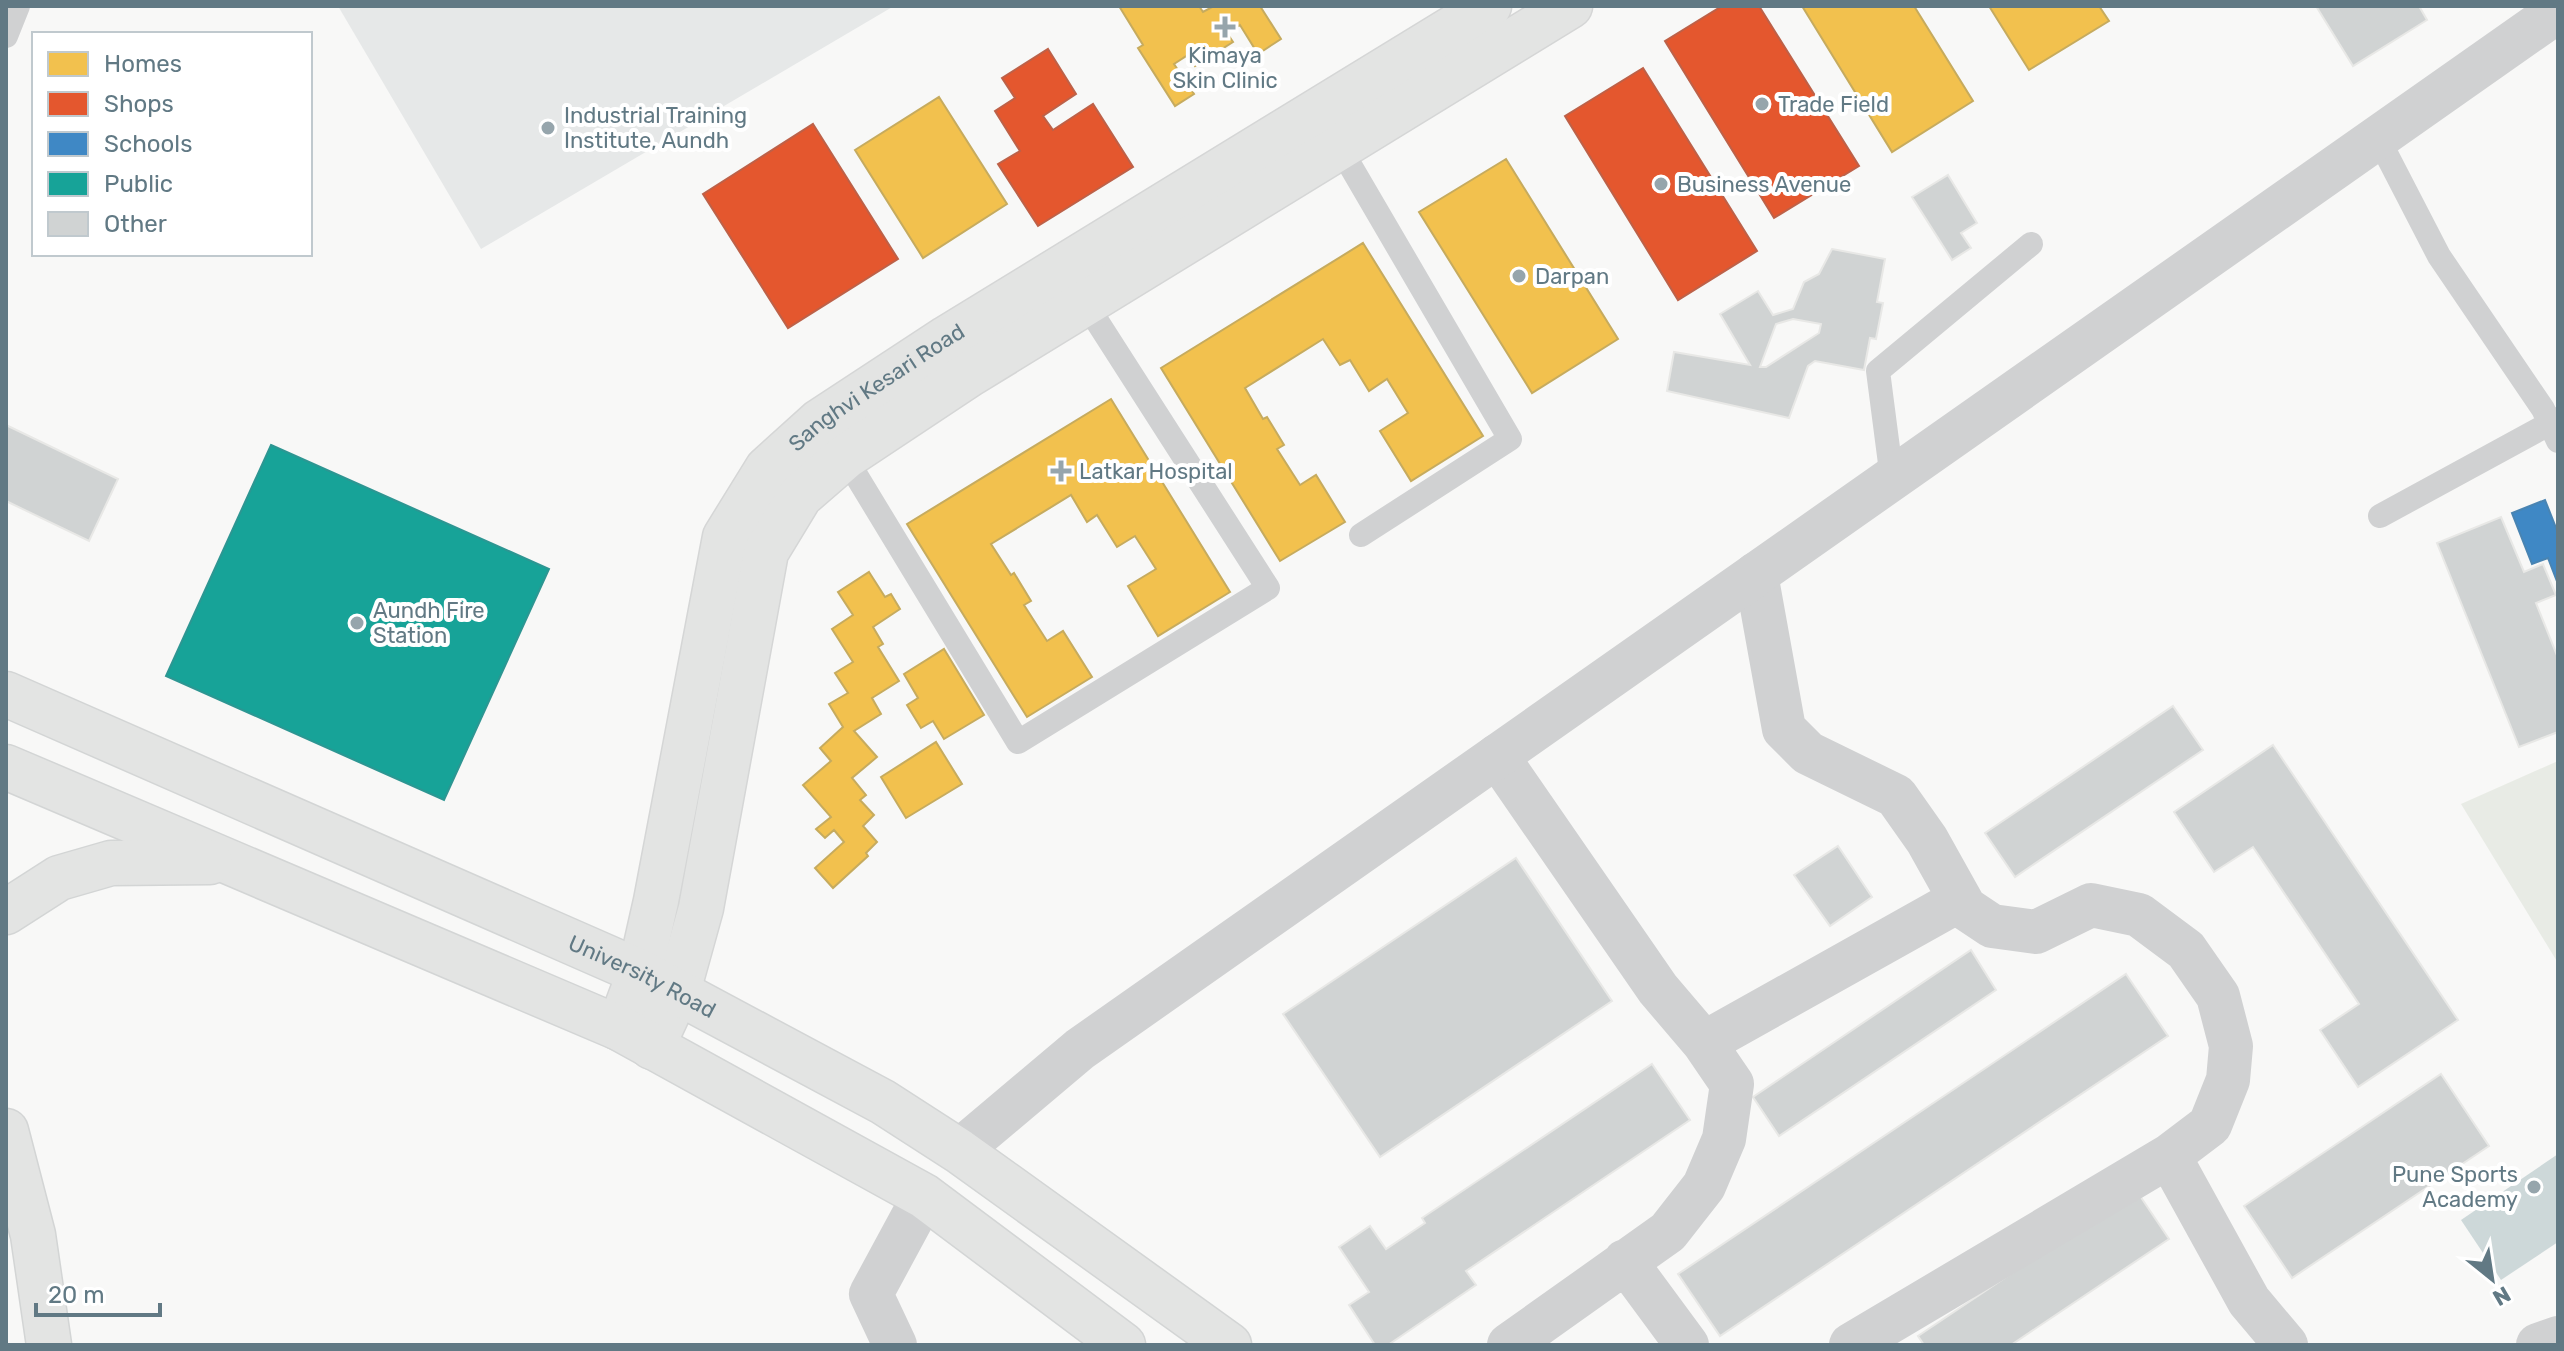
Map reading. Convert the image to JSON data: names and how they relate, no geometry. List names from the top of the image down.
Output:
{
  "streets": {
    "main road": ["Sanghvi Kesari Road", "University Road"]
  },
  "crossings": [
    ["Sanghvi Kesari Road", "University Road"]
  ],
  "places": {
    "health": ["Kimaya Skin Clinic", "Latkar Hospital"],
    "other": [
      "Trade Field",
      "Industrial Training Institute, Aundh",
      "Business Avenue",
      "Darpan",
      "Aundh Fire Station",
      "Pune Sports Academy"
    ]
  },
  "legend": [
    "Homes",
    "Shops",
    "Schools",
    "Public",
    "Other"
  ],
  "scale_bar": "20 m",
  "north": "bottom right"
}
